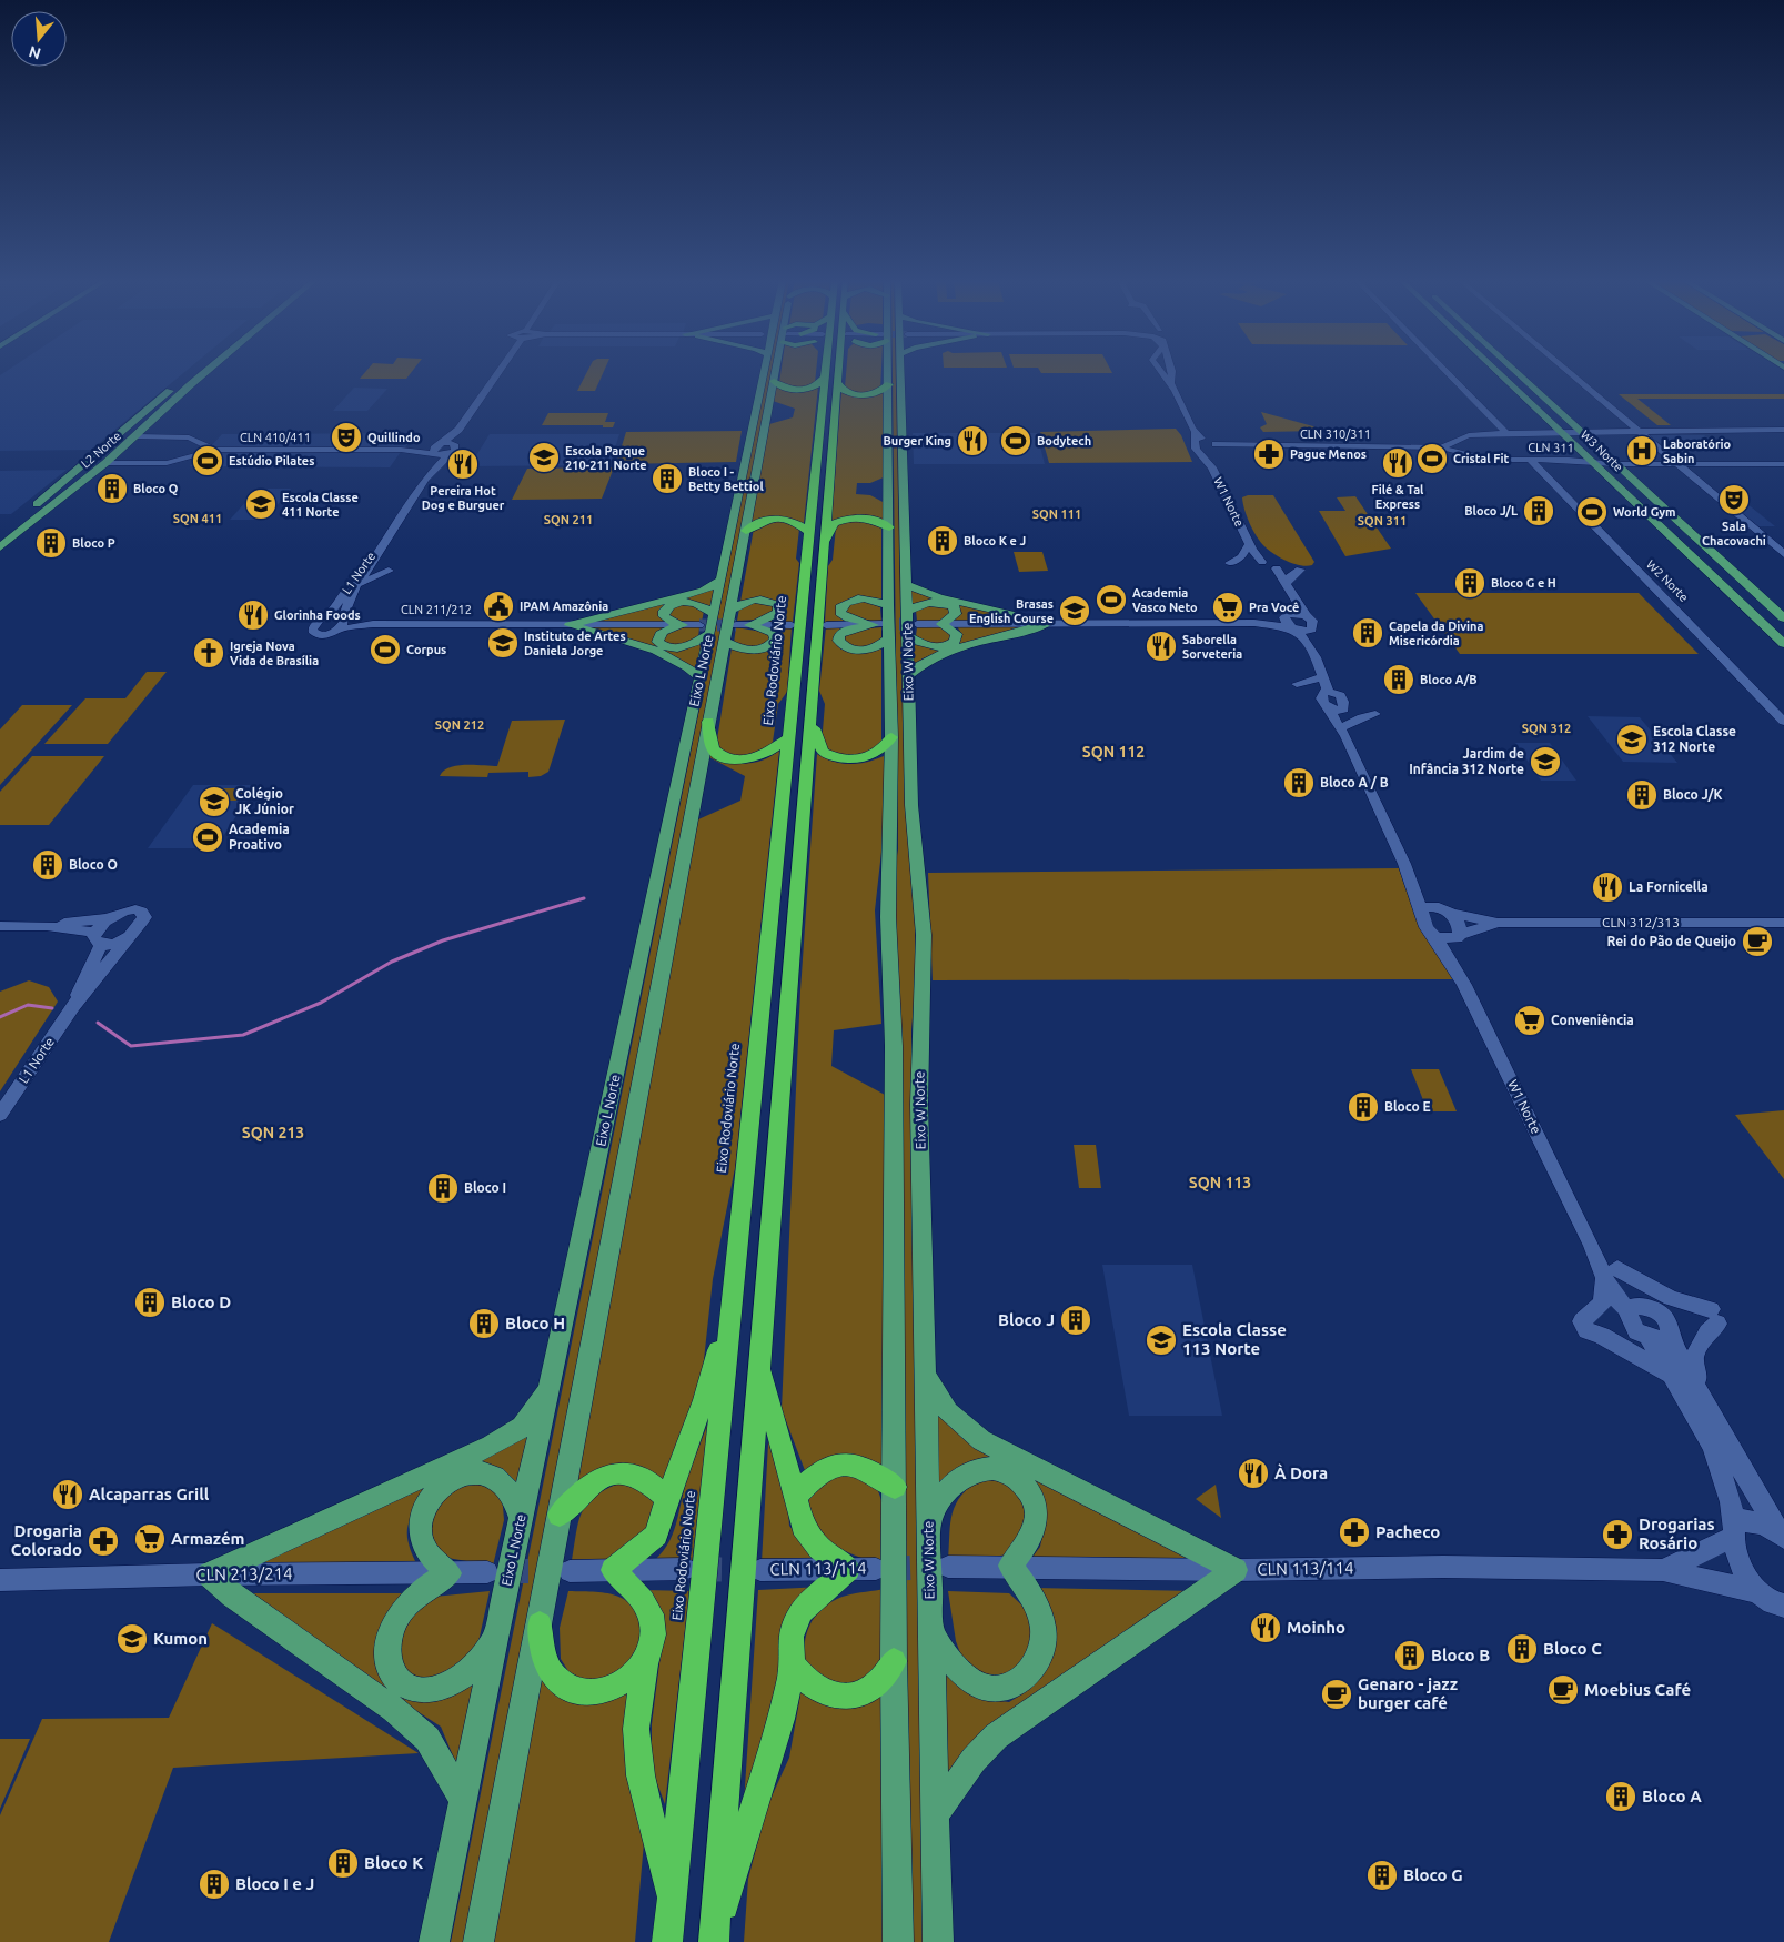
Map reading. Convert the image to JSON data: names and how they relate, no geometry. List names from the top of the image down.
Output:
{
  "streets": {
    "highway": ["Eixo Rodoviário Norte"],
    "main road": [
      "L2 Norte",
      "W3 Norte",
      "Eixo W Norte",
      "Eixo L Norte"
    ],
    "street": [
      "CLN 310/311",
      "CLN 410/411",
      "CLN 311",
      "W1 Norte",
      "L1 Norte",
      "W2 Norte",
      "CLN 211/212",
      "CLN 312/313",
      "CLN 113/114",
      "CLN 213/214"
    ]
  },
  "crossings": [
    ["CLN 310/311", "CLN 311"],
    ["CLN 310/311", "W1 Norte"],
    ["CLN 410/411", "L1 Norte"],
    ["CLN 311", "W3 Norte"],
    ["CLN 311", "W2 Norte"],
    ["W1 Norte", "CLN 312/313"],
    ["L1 Norte", "CLN 211/212"],
    ["CLN 211/212", "Eixo L Norte"]
  ],
  "districts": [
    "SQN 111",
    "SQN 411",
    "SQN 211",
    "SQN 311",
    "SQN 212",
    "SQN 312",
    "SQN 112",
    "SQN 213",
    "SQN 113"
  ],
  "places": {
    "theatre": ["Quillindo", "Sala Chacovachi"],
    "restaurant": [
      "Burger King",
      "Filé & Tal Express",
      "Pereira Hot Dog e Burguer",
      "Glorinha Foods",
      "Saborella Sorveteria",
      "La Fornicella",
      "À Dora",
      "Alcaparras Grill",
      "Moinho"
    ],
    "sports": [
      "Bodytech",
      "Cristal Fit",
      "Estúdio Pilates",
      "World Gym",
      "Academia Vasco Neto",
      "Corpus",
      "Academia Proativo"
    ],
    "hospital": ["Laboratório Sabin"],
    "pharmacy": [
      "Pague Menos",
      "Pacheco",
      "Drogarias Rosário",
      "Drogaria Colorado"
    ],
    "school or university": [
      "Escola Parque 210-211 Norte",
      "Escola Classe 411 Norte",
      "Brasas English Course",
      "Instituto de Artes Daniela Jorge",
      "Escola Classe 312 Norte",
      "Jardim de Infância 312 Norte",
      "Colégio JK Júnior",
      "Escola Classe 113 Norte",
      "Kumon"
    ],
    "building": [
      "Bloco I - Betty Bettiol",
      "Bloco Q",
      "Bloco J/L",
      "Bloco K e J",
      "Bloco P",
      "Bloco G e H",
      "Capela da Divina Misericórdia",
      "Bloco A/B",
      "Bloco A / B",
      "Bloco J/K",
      "Bloco O",
      "Bloco E",
      "Bloco I",
      "Bloco D",
      "Bloco J",
      "Bloco H",
      "Bloco C",
      "Bloco B",
      "Bloco A",
      "Bloco K",
      "Bloco G",
      "Bloco I e J"
    ],
    "public building": ["IPAM Amazônia"],
    "supermarket": ["Pra Você", "Conveniência", "Armazém"],
    "church": ["Igreja Nova Vida de Brasília"],
    "cafe": ["Rei do Pão de Queijo", "Moebius Café", "Genaro - jazz burger café"]
  },
  "north": "bottom"
}
